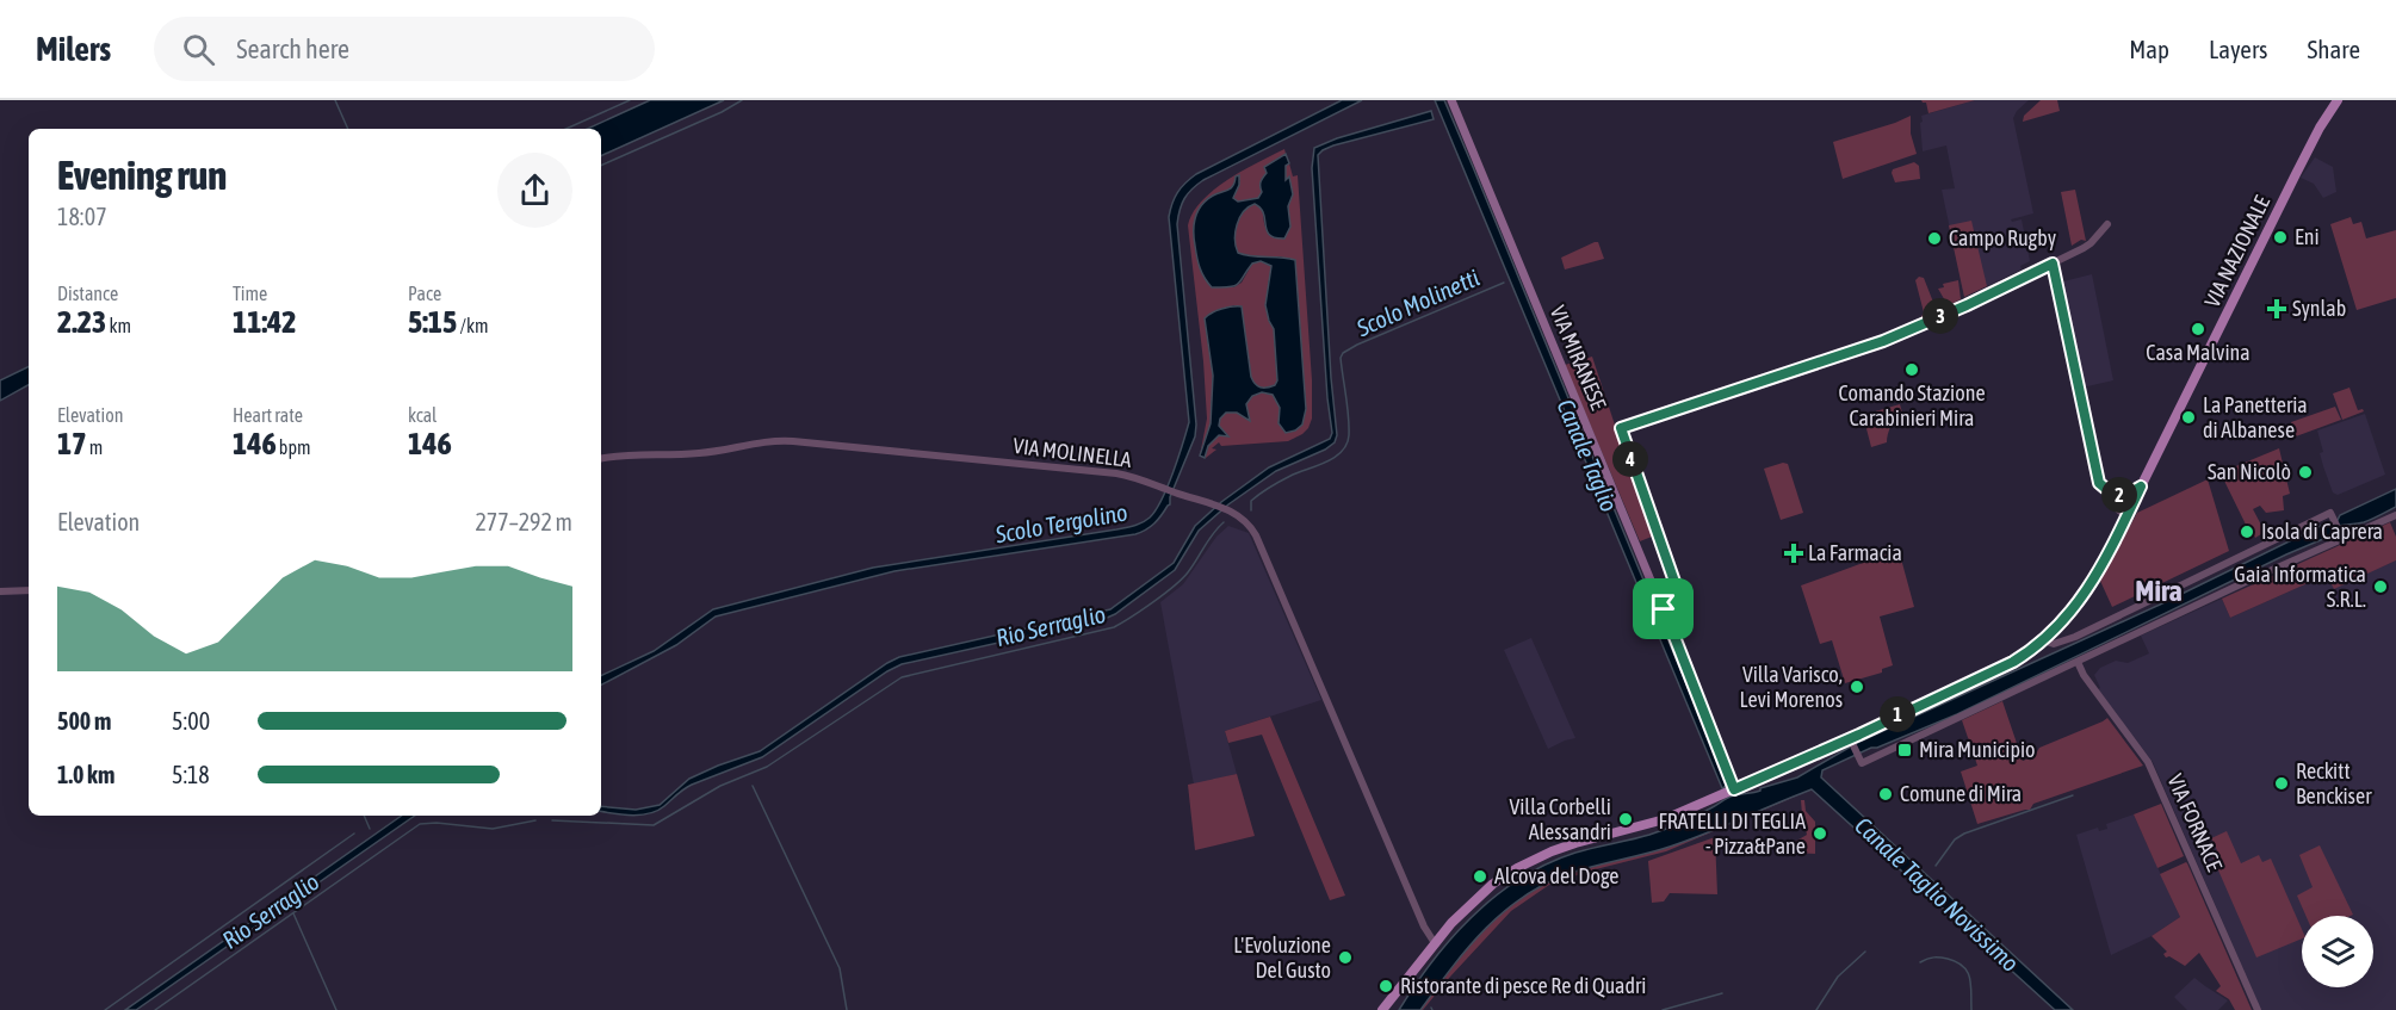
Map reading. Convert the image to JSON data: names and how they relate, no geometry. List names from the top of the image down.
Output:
{
  "streets": {
    "main road": ["VIA NAZIONALE", "VIA MIRANESE"],
    "street": ["VIA MOLINELLA", "VIA FORNACE"]
  },
  "crossings": [
    ["VIA NAZIONALE", "VIA MIRANESE"],
    ["VIA NAZIONALE", "VIA MOLINELLA"]
  ],
  "districts": ["Mira"],
  "water": [
    "Scolo Molinetti",
    "Canale Taglio",
    "Scolo Tergolino",
    "Rio Serraglio",
    "Canale Taglio Novissimo"
  ],
  "places": {
    "other": [
      "Eni",
      "Campo Rugby",
      "Casa Malvina",
      "Comando Stazione Carabinieri Mira",
      "La Panetteria di Albanese",
      "San Nicolò",
      "Isola di Caprera",
      "Gaia Informatica S.R.L.",
      "Villa Varisco, Levi Morenos",
      "Reckitt Benckiser",
      "Comune di Mira",
      "Villa Corbelli Alessandri",
      "FRATELLI DI TEGLIA - Pizza&Pane",
      "Alcova del Doge",
      "L'Evoluzione Del Gusto",
      "Ristorante di pesce Re di Quadri"
    ],
    "health": ["Synlab", "La Farmacia"],
    "transit": ["Mira Municipio"]
  },
  "page": {
    "header": "Milers",
    "search": "Search here",
    "nav": ["Map", "Layers", "Share"],
    "heading": ["Evening run", "18:07"],
    "stats": [
      ["Distance", "2.23 km"],
      ["Time", "11:42"],
      ["Pace", "5:15 /km"],
      ["Elevation", "17 m"],
      ["Heart rate", "146 bpm"],
      ["kcal", "146"]
    ],
    "pins": [
      "3",
      "4",
      "2",
      "1"
    ],
    "chart": ["Elevation", "277–292 m"],
    "list": [
      {
        "name": "500 m",
        "note": "5:00"
      },
      {
        "name": "1.0 km",
        "note": "5:18"
      }
    ]
  }
}
